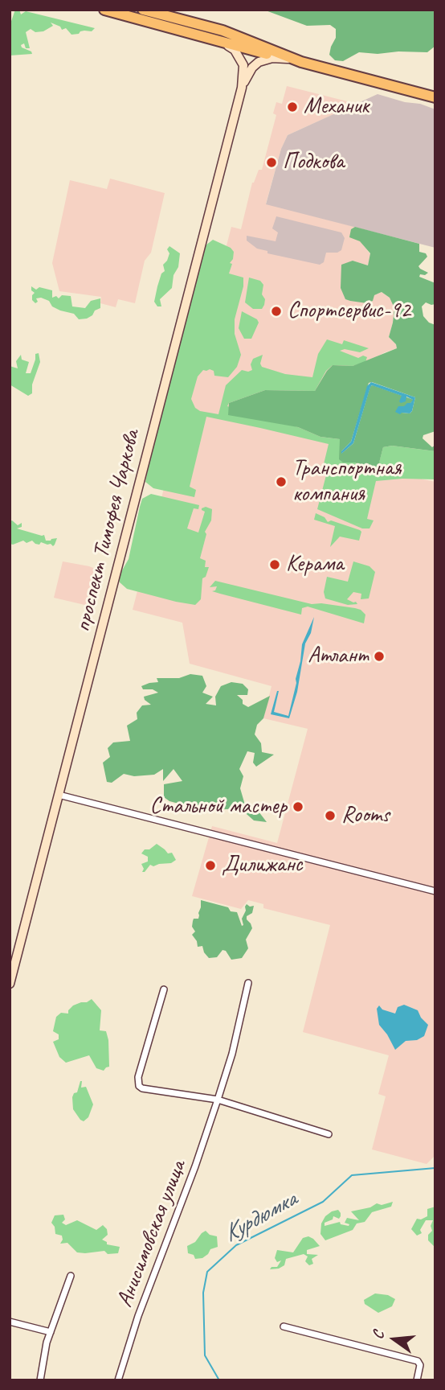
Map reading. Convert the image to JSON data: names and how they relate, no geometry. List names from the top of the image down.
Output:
{
  "streets": {
    "main road": ["проспект Тимофея Чаркова"],
    "street": ["Анисимовская улица"]
  },
  "water": ["Курдюмка"],
  "places": [
    "Механик",
    "Подкова",
    "Спортсервис-92",
    "Транспортная компания",
    "Керама",
    "Атлант",
    "Стальной мастер",
    "Rooms",
    "Дилижанс"
  ],
  "north": "left"
}
